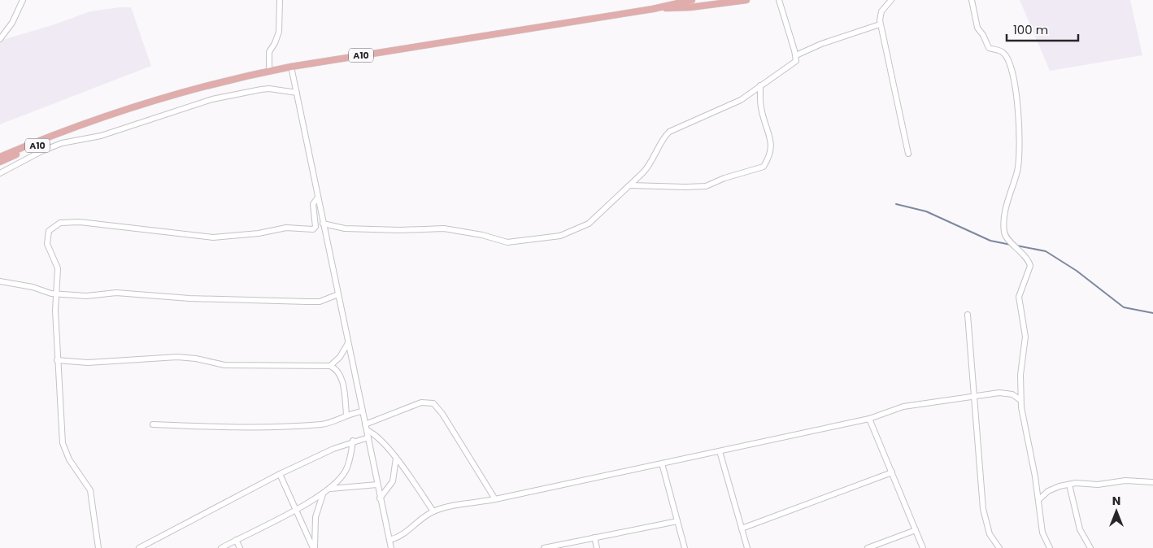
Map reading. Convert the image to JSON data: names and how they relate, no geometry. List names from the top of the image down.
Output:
{
  "streets": {
    "main road": ["A10"]
  },
  "scale_bar": "100 m",
  "north": "top"
}
